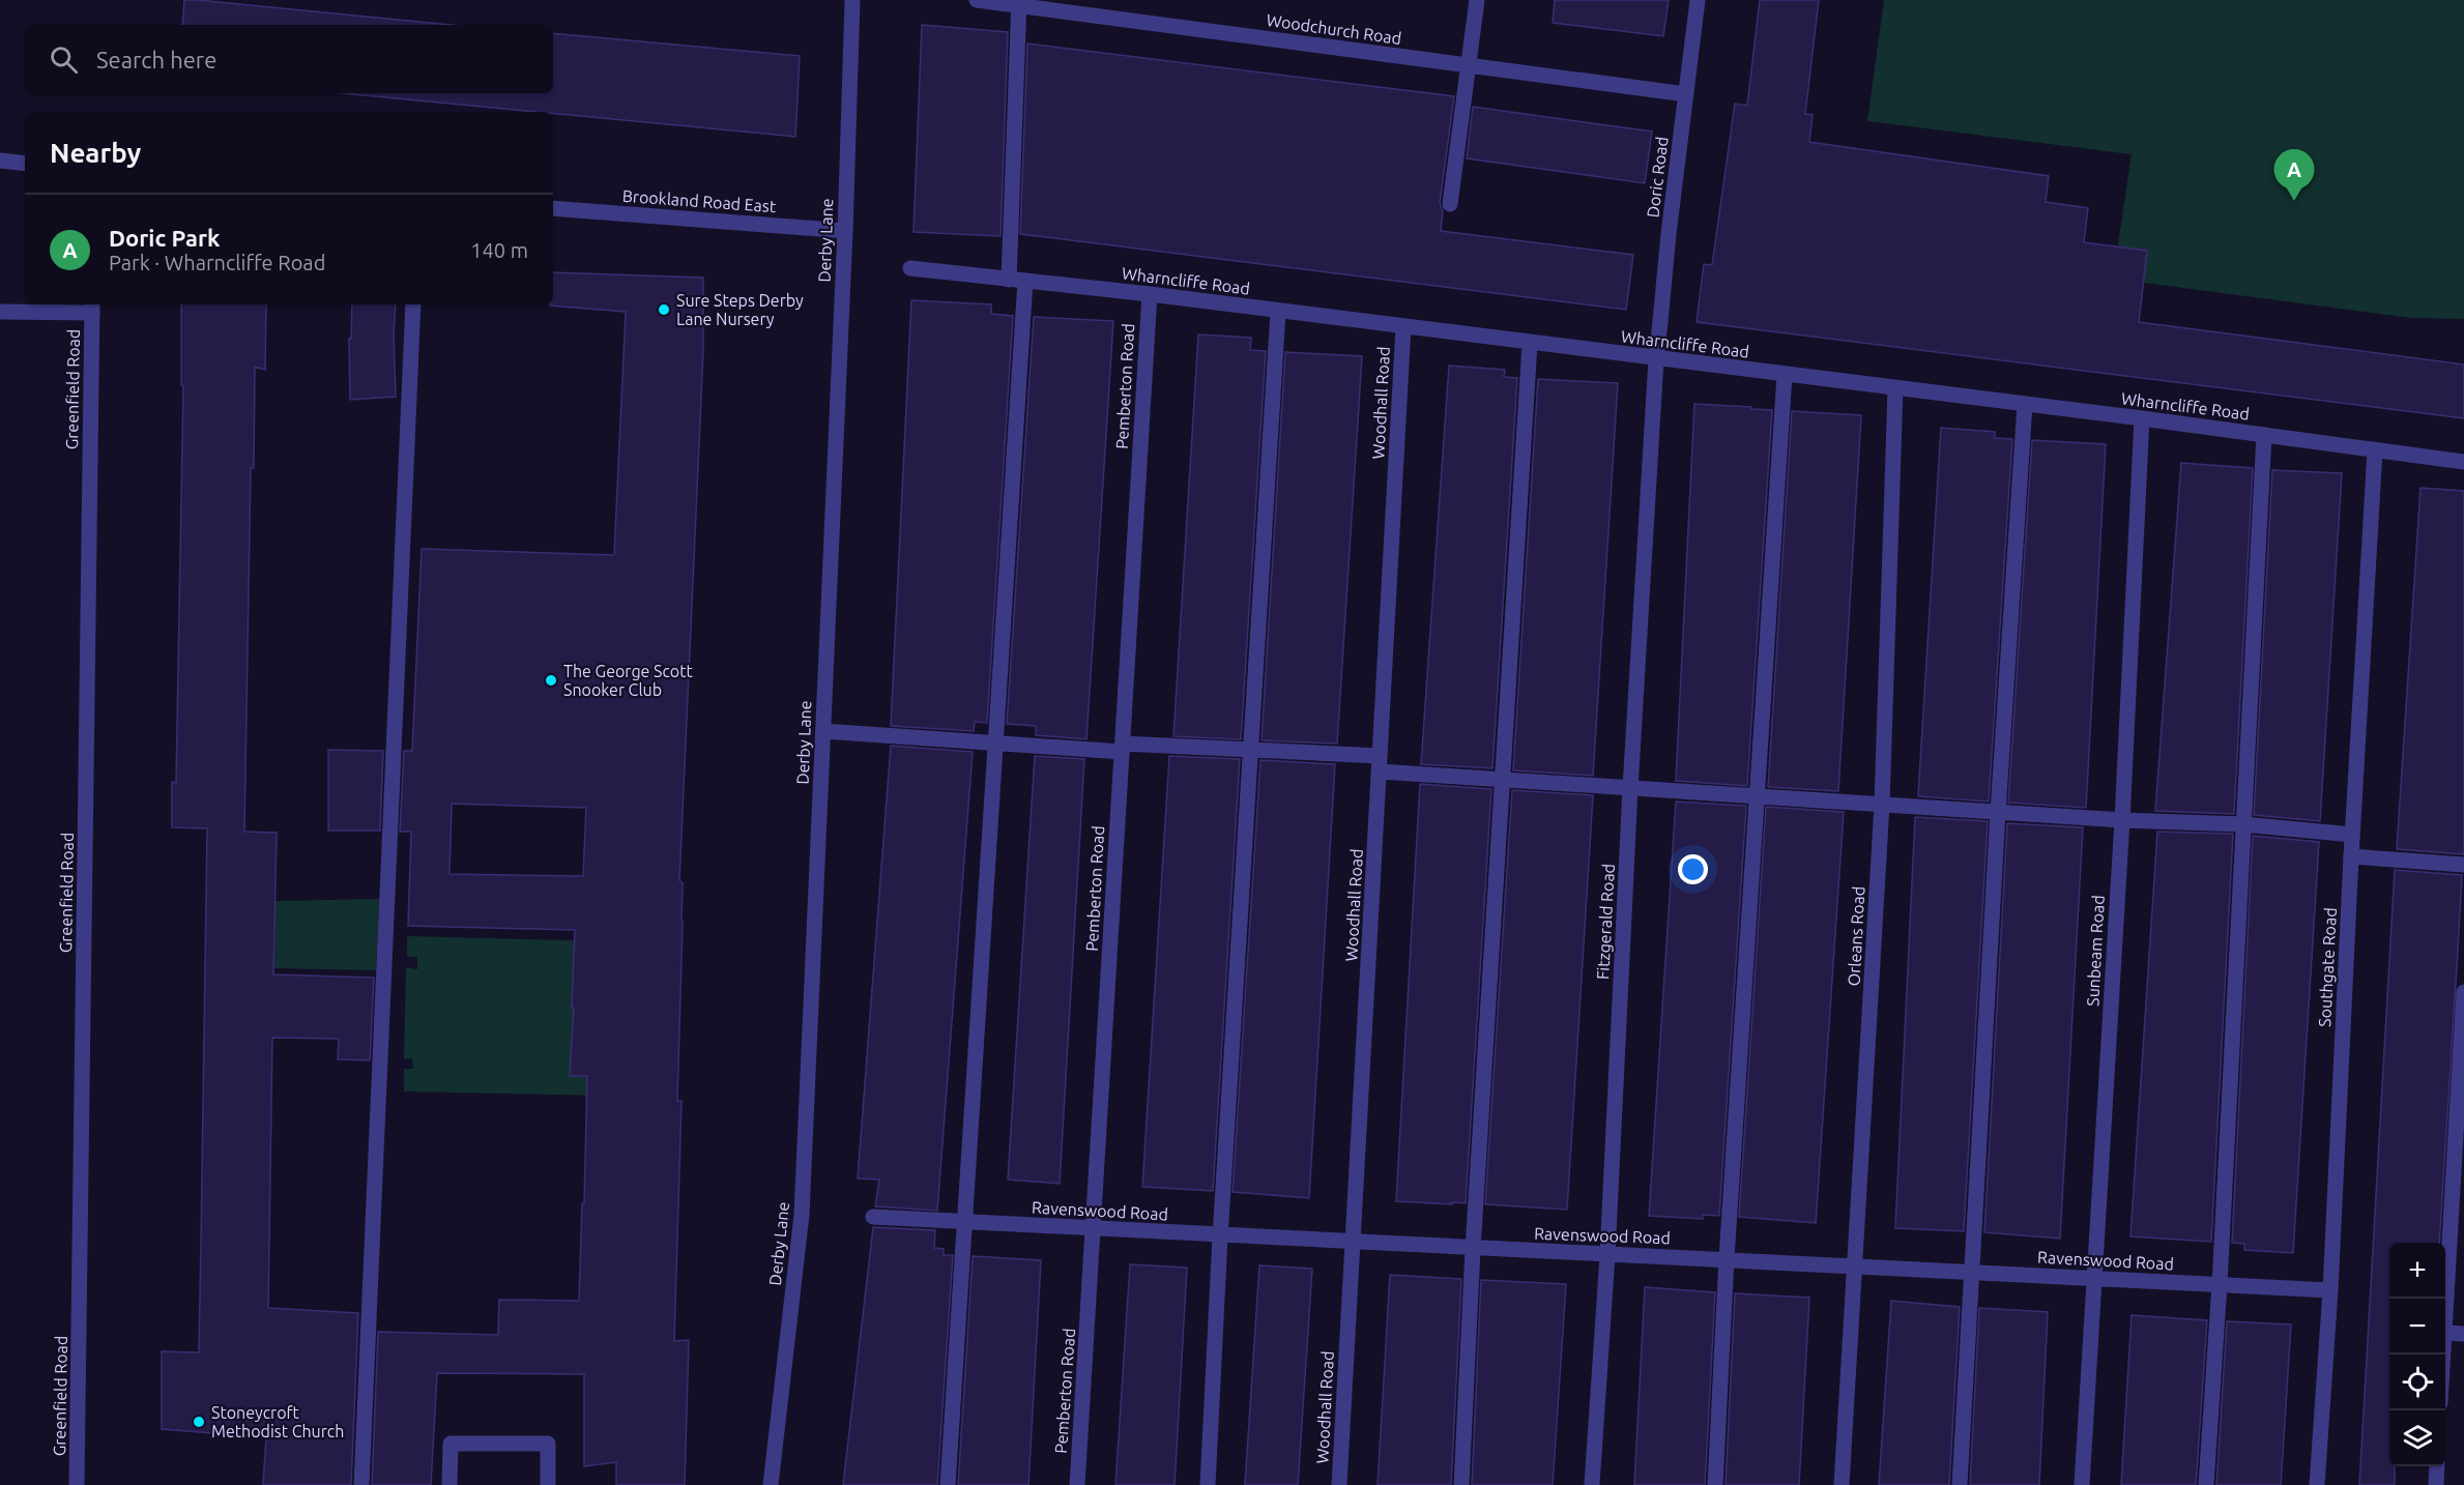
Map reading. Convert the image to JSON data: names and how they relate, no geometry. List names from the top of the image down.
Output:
{
  "streets": {
    "street": [
      "Woodchurch Road",
      "Doric Road",
      "Brookland Road East",
      "Derby Lane",
      "Wharncliffe Road",
      "Pemberton Road",
      "Greenfield Road",
      "Woodhall Road",
      "Fitzgerald Road",
      "Orleans Road",
      "Sunbeam Road",
      "Southgate Road",
      "Ravenswood Road"
    ]
  },
  "crossings": [
    ["Woodchurch Road", "Doric Road"],
    ["Doric Road", "Wharncliffe Road"],
    ["Doric Road", "Fitzgerald Road"],
    ["Brookland Road East", "Derby Lane"],
    ["Wharncliffe Road", "Pemberton Road"],
    ["Wharncliffe Road", "Woodhall Road"],
    ["Wharncliffe Road", "Fitzgerald Road"],
    ["Wharncliffe Road", "Orleans Road"],
    ["Wharncliffe Road", "Sunbeam Road"],
    ["Wharncliffe Road", "Southgate Road"],
    ["Pemberton Road", "Ravenswood Road"],
    ["Woodhall Road", "Ravenswood Road"],
    ["Fitzgerald Road", "Ravenswood Road"],
    ["Orleans Road", "Ravenswood Road"],
    ["Sunbeam Road", "Ravenswood Road"],
    ["Southgate Road", "Ravenswood Road"]
  ],
  "places": ["Sure Steps Derby Lane Nursery", "The George Scott Snooker Club", "Stoneycroft Methodist Church"],
  "page": {
    "search": "Search here",
    "heading": "Nearby",
    "pins": "A",
    "list": [
      {
        "mark": "A",
        "name": "Doric Park",
        "note": "Park · Wharncliffe Road",
        "value": "140 m"
      }
    ],
    "map_buttons": ["+", "−"]
  }
}
